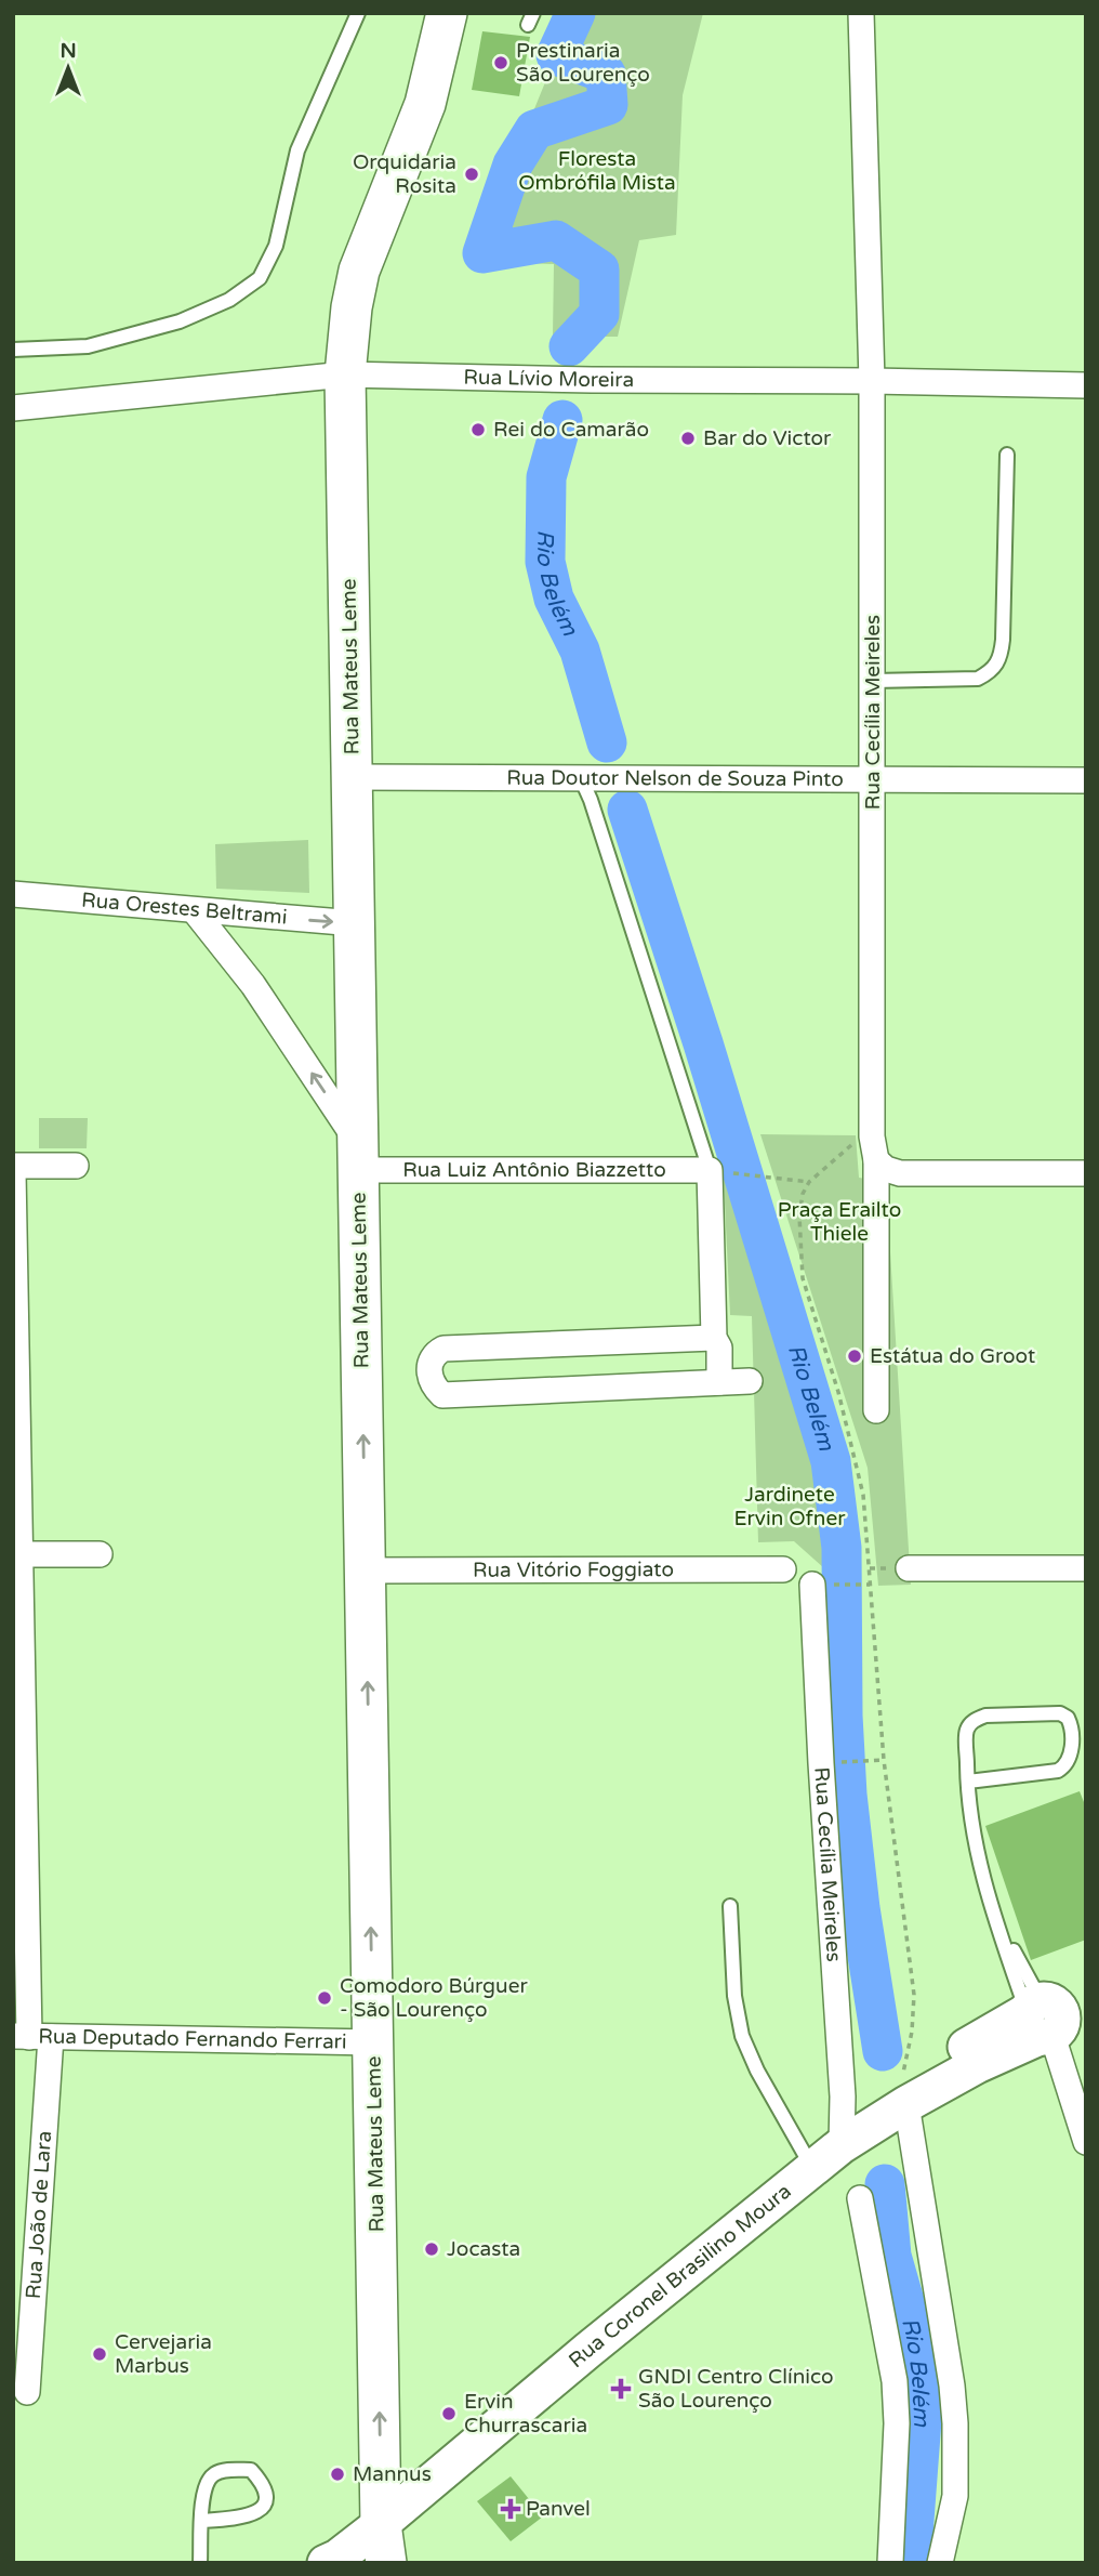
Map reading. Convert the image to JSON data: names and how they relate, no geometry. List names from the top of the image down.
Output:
{
  "streets": {
    "main road": ["Rua Mateus Leme"],
    "street": [
      "Rua Lívio Moreira",
      "Rua Cecília Meireles",
      "Rua Doutor Nelson de Souza Pinto",
      "Rua Orestes Beltrami",
      "Rua Luiz Antônio Biazzetto",
      "Rua Vitório Foggiato",
      "Rua Deputado Fernando Ferrari",
      "Rua João de Lara",
      "Rua Coronel Brasilino Moura"
    ]
  },
  "crossings": [
    ["Rua Lívio Moreira", "Rua Mateus Leme"],
    ["Rua Lívio Moreira", "Rua Cecília Meireles"],
    ["Rua Mateus Leme", "Rua Doutor Nelson de Souza Pinto"],
    ["Rua Mateus Leme", "Rua Orestes Beltrami"],
    ["Rua Mateus Leme", "Rua Luiz Antônio Biazzetto"],
    ["Rua Mateus Leme", "Rua Vitório Foggiato"],
    ["Rua Mateus Leme", "Rua Deputado Fernando Ferrari"],
    ["Rua Mateus Leme", "Rua Coronel Brasilino Moura"],
    ["Rua Cecília Meireles", "Rua Doutor Nelson de Souza Pinto"],
    ["Rua Cecília Meireles", "Rua Coronel Brasilino Moura"],
    ["Rua Deputado Fernando Ferrari", "Rua João de Lara"]
  ],
  "one_way": ["Rua Mateus Leme", "Rua Orestes Beltrami"],
  "water": ["Rio Belém"],
  "parks": ["Floresta Ombrófila Mista", "Praça Erailto Thiele", "Jardinete Ervin Ofner"],
  "places": {
    "other": [
      "Prestinaria São Lourenço",
      "Orquidaria Rosita",
      "Rei do Camarão",
      "Bar do Victor",
      "Estátua do Groot",
      "Comodoro Búrguer - São Lourenço",
      "Jocasta",
      "Cervejaria Marbus",
      "Ervin Churrascaria",
      "Mannus"
    ],
    "health": ["GNDI Centro Clínico São Lourenço", "Panvel"]
  },
  "north": "top"
}
